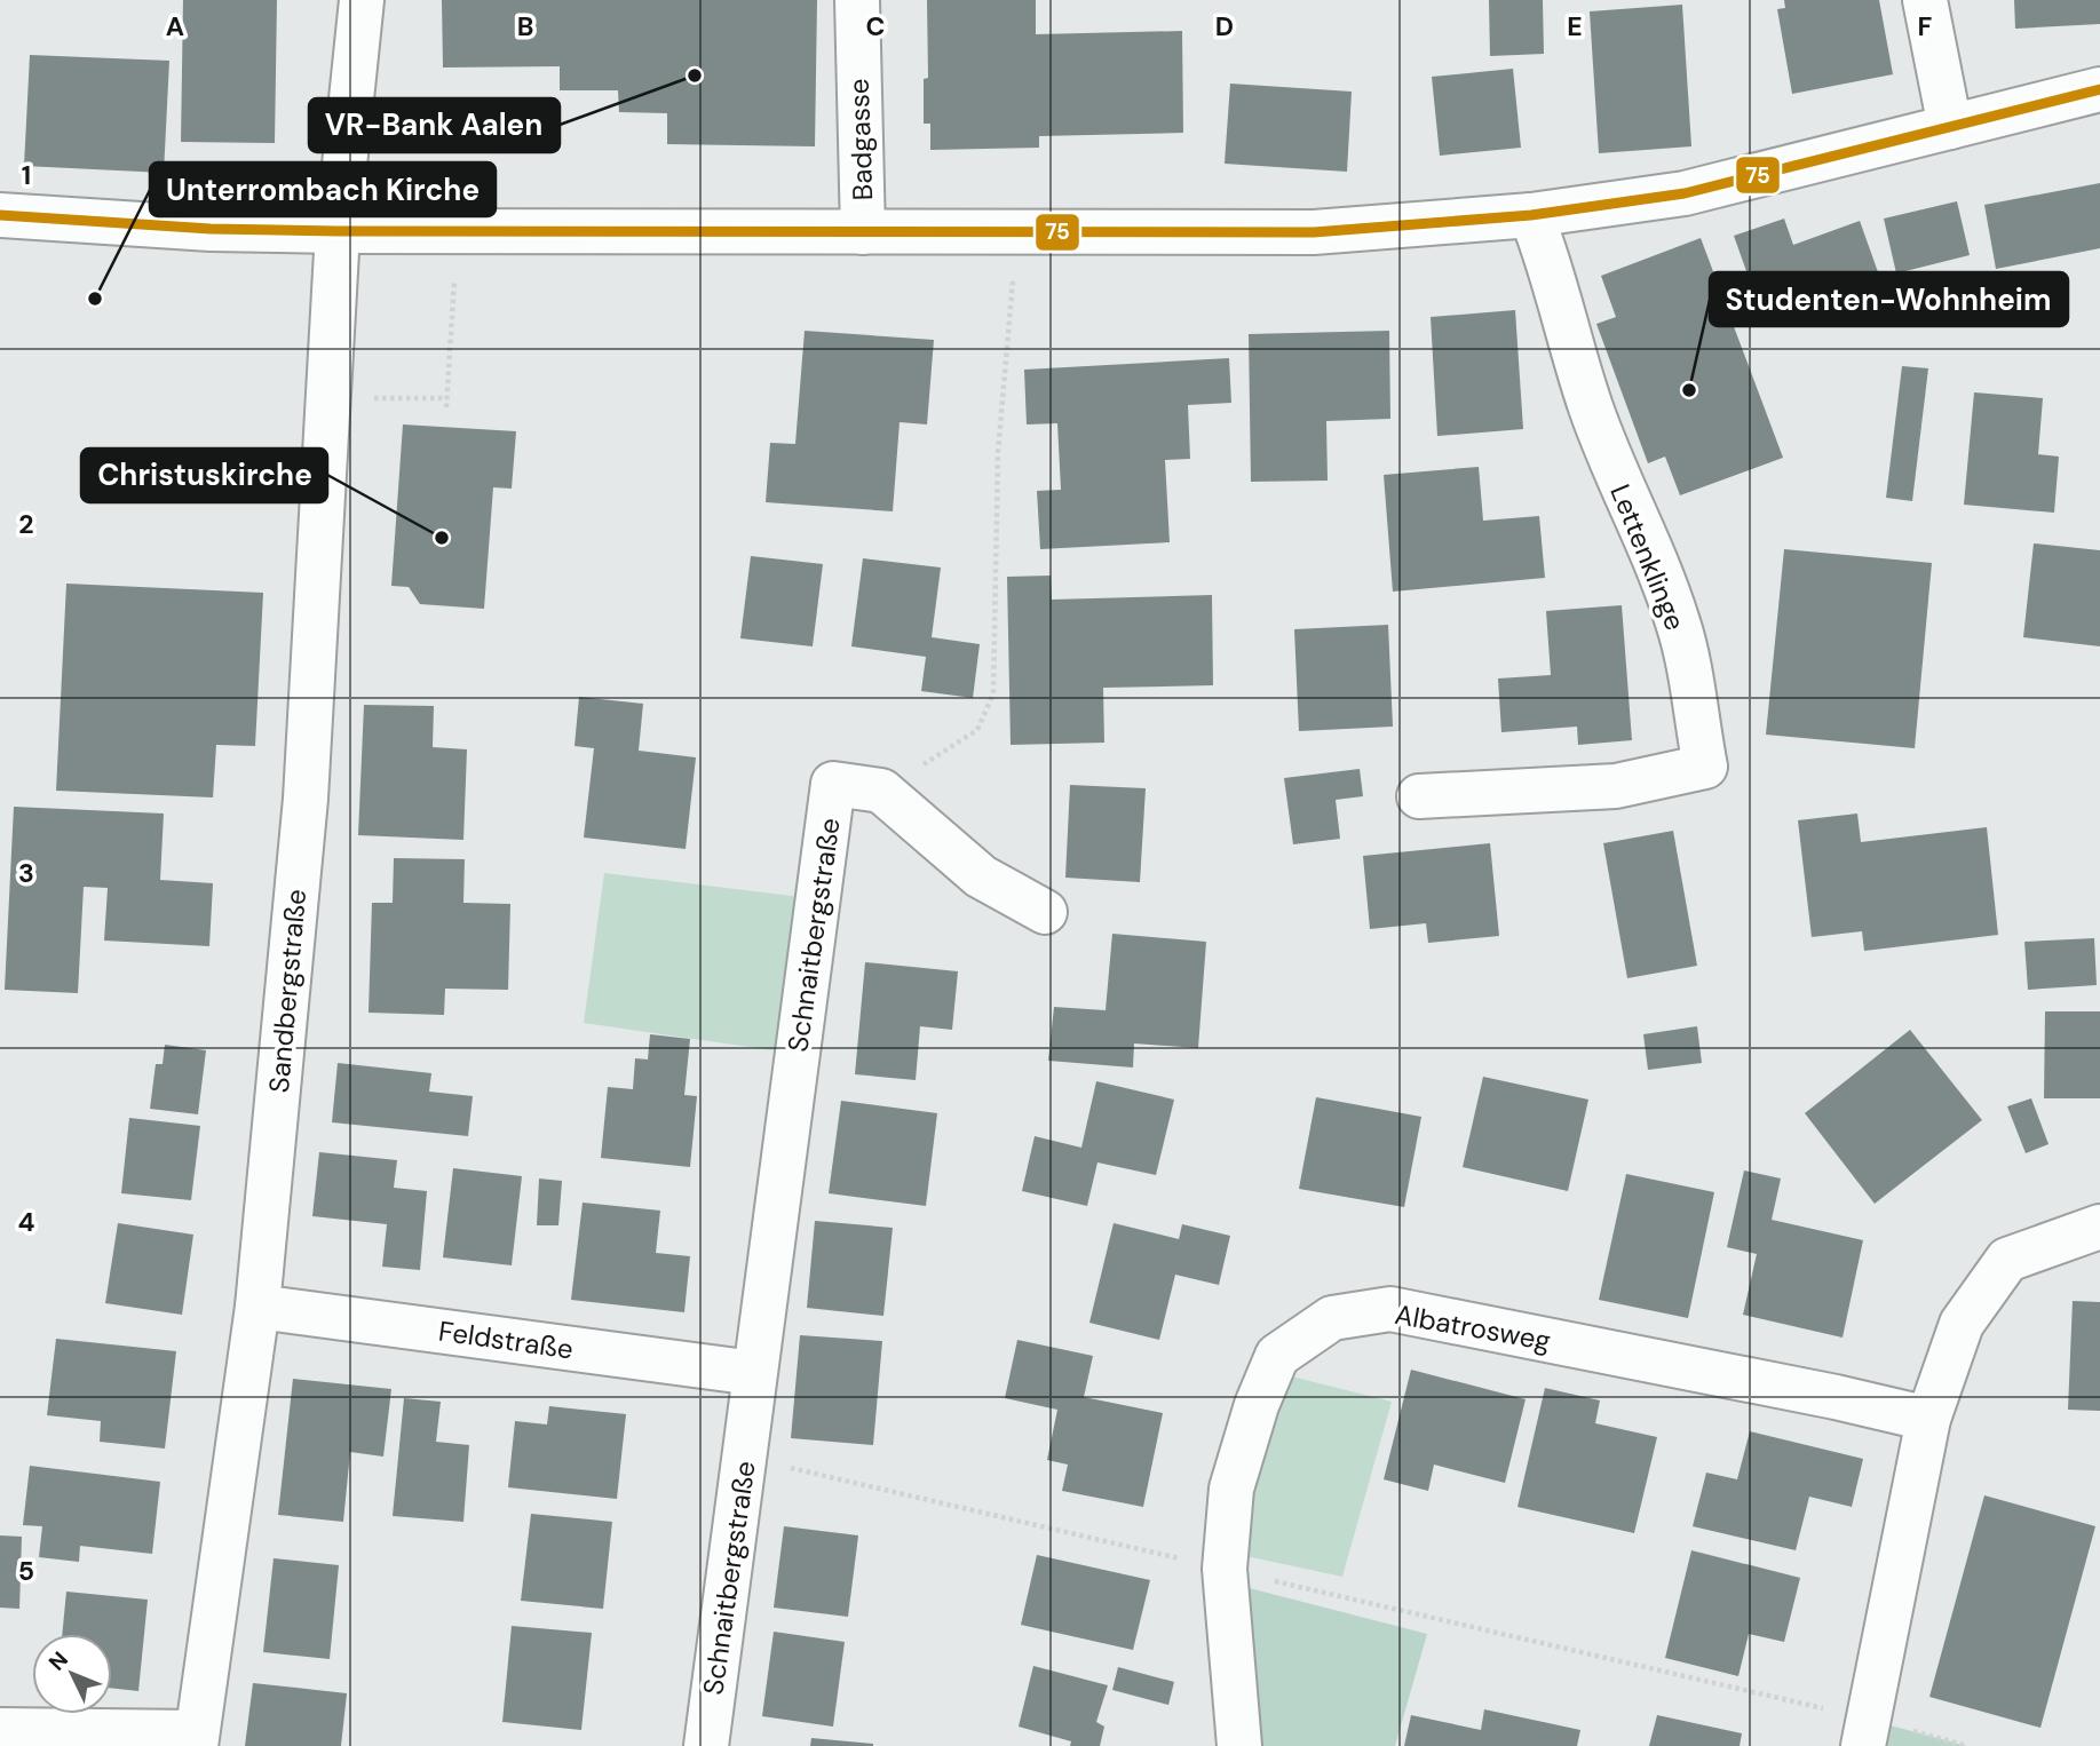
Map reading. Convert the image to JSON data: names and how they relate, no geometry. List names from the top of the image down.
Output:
{
  "streets": {
    "street": [
      "Badgasse",
      "Lettenklinge",
      "Schnaitbergstraße",
      "Sandbergstraße",
      "Albatrosweg",
      "Feldstraße"
    ]
  },
  "crossings": [
    ["Schnaitbergstraße", "Feldstraße"],
    ["Sandbergstraße", "Feldstraße"]
  ],
  "places": [
    "VR-Bank Aalen",
    "Unterrombach Kirche",
    "Studenten-Wohnheim",
    "Christuskirche"
  ],
  "lines": ["transit line 75"],
  "north": "top left",
  "grid": {
    "columns": [
      "A",
      "B",
      "C",
      "D",
      "E",
      "F"
    ],
    "rows": [
      "1",
      "2",
      "3",
      "4",
      "5"
    ]
  }
}
